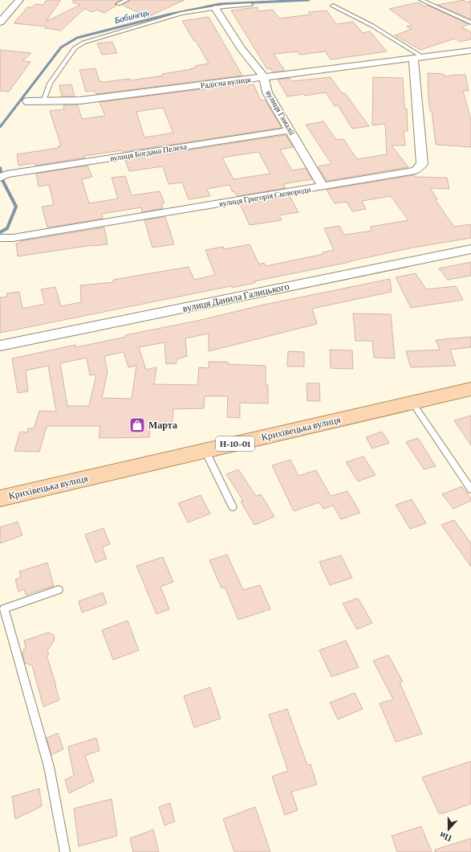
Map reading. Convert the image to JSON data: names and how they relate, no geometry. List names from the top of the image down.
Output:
{
  "streets": {
    "main road": ["Крихівецька вулиця", "Н-10-01"],
    "street": [
      "Радісна вулиця",
      "вулиця Гамалії",
      "вулиця Богдана Пелеха",
      "вулиця Григорія Сковороди",
      "вулиця Данила Галицького"
    ]
  },
  "crossings": [
    ["Радісна вулиця", "вулиця Гамалії"],
    ["Радісна вулиця", "вулиця Григорія Сковороди"],
    ["вулиця Гамалії", "вулиця Богдана Пелеха"],
    ["вулиця Гамалії", "вулиця Григорія Сковороди"]
  ],
  "water": ["Бабинець"],
  "places": {
    "shop": ["Марта"]
  },
  "north": "bottom"
}
